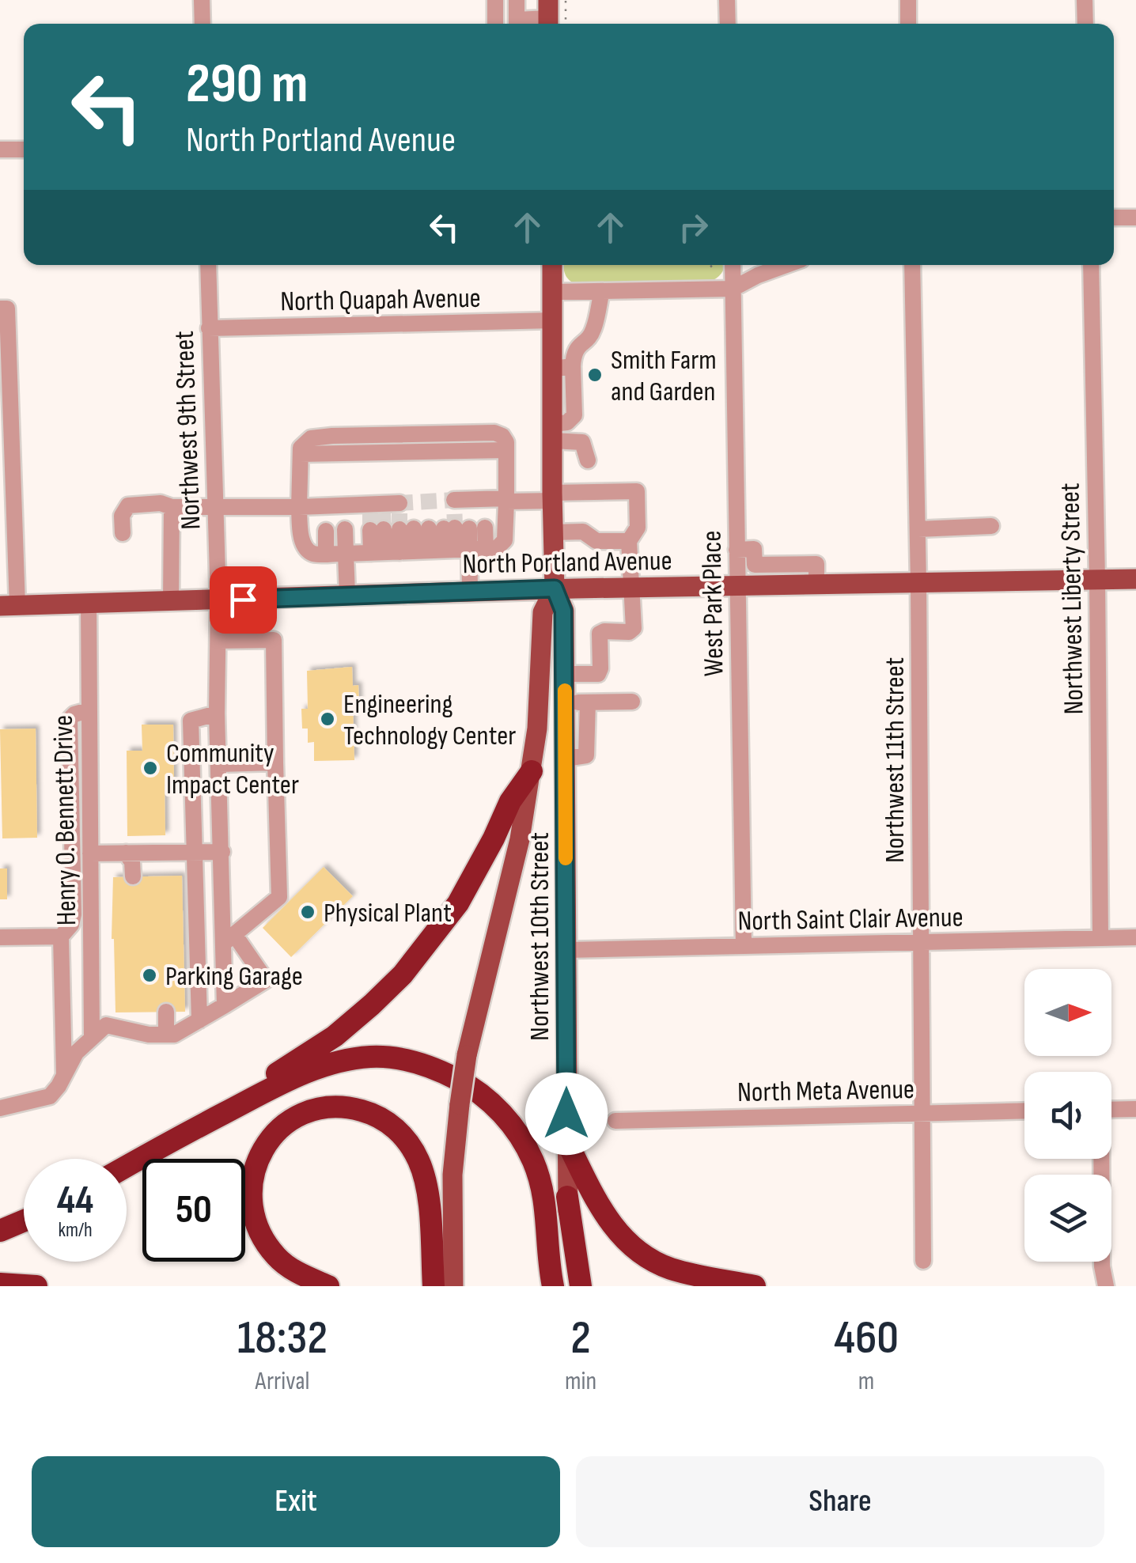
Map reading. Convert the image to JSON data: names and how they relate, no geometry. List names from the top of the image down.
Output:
{
  "streets": {
    "main road": ["North Portland Avenue", "Northwest 10th Street"],
    "street": [
      "North Quapah Avenue",
      "Northwest 9th Street",
      "Northwest Liberty Street",
      "West Park Place",
      "Northwest 11th Street",
      "Henry O. Bennett Drive",
      "North Saint Clair Avenue",
      "North Meta Avenue"
    ]
  },
  "crossings": [
    ["North Quapah Avenue", "Northwest 9th Street"],
    ["North Quapah Avenue", "Northwest 10th Street"],
    ["Northwest 9th Street", "North Portland Avenue"],
    ["North Portland Avenue", "Northwest Liberty Street"],
    ["North Portland Avenue", "West Park Place"],
    ["North Portland Avenue", "Northwest 11th Street"],
    ["North Portland Avenue", "Henry O. Bennett Drive"],
    ["North Portland Avenue", "Northwest 10th Street"],
    ["Northwest Liberty Street", "North Saint Clair Avenue"],
    ["West Park Place", "North Saint Clair Avenue"],
    ["Northwest 11th Street", "North Saint Clair Avenue"],
    ["Northwest 11th Street", "North Meta Avenue"],
    ["North Saint Clair Avenue", "Northwest 10th Street"]
  ],
  "places": [
    "Smith Farm and Garden",
    "Engineering Technology Center",
    "Community Impact Center",
    "Physical Plant",
    "Parking Garage"
  ],
  "north": "right",
  "page": {
    "turn": ["290 m", "North Portland Avenue"],
    "speed": "44 km/h",
    "limit": "50",
    "eta": [
      "18:32",
      "Arrival",
      "2",
      "min",
      "460",
      "m"
    ],
    "buttons": ["Exit", "Share"]
  }
}
